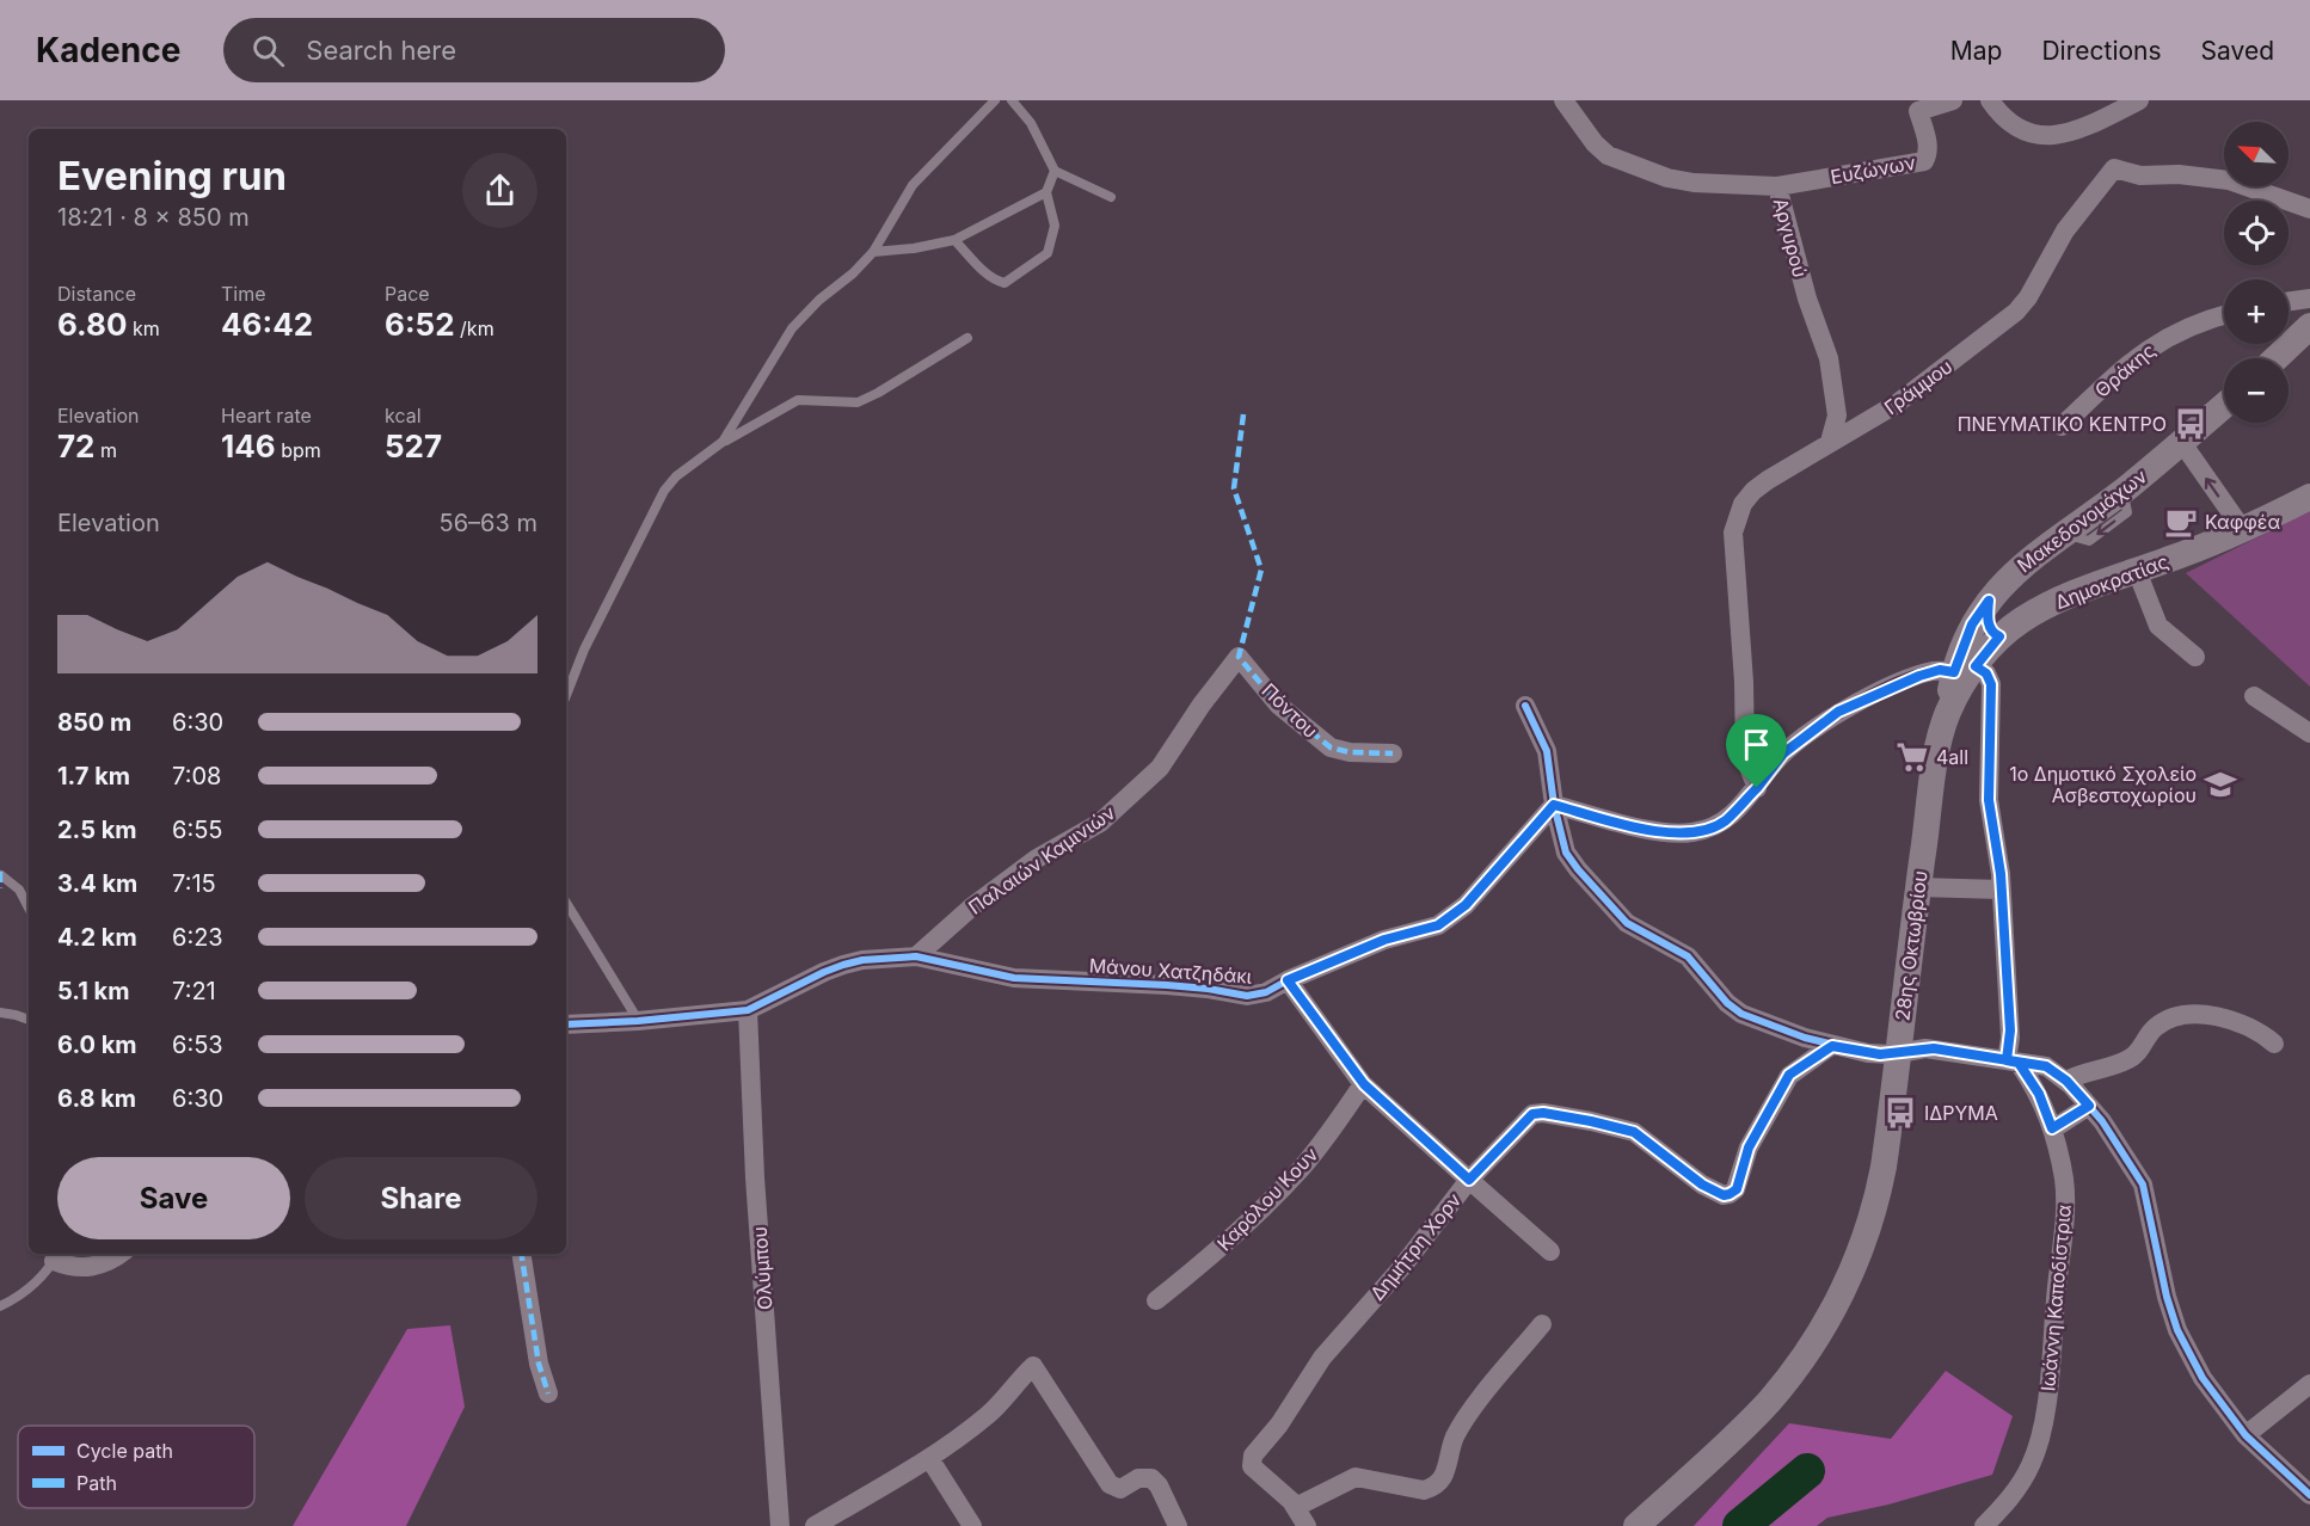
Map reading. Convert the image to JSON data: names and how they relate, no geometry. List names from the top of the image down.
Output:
{
  "streets": {
    "main road": ["Μακεδονομάχων", "Δημοκρατίας", "28ης Οκτωβρίου"],
    "street": [
      "Ευζώνων",
      "Αργυρού",
      "Θράκης",
      "Γράμμου",
      "Πόντου",
      "Παλαιών Καμινιών",
      "Μάνου Χατζηδάκι",
      "Καρόλου Κουν",
      "Δημήτρη Χορν",
      "Ολύμπου",
      "Ιωάννη Καποδίστρια"
    ]
  },
  "crossings": [
    ["Ευζώνων", "Αργυρού"],
    ["Αργυρού", "Γράμμου"],
    ["Μακεδονομάχων", "Δημοκρατίας"],
    ["Δημοκρατίας", "28ης Οκτωβρίου"],
    ["Πόντου", "Παλαιών Καμινιών"],
    ["Παλαιών Καμινιών", "Μάνου Χατζηδάκι"],
    ["Μάνου Χατζηδάκι", "Δημήτρη Χορν"],
    ["Μάνου Χατζηδάκι", "Ολύμπου"],
    ["Καρόλου Κουν", "Δημήτρη Χορν"]
  ],
  "places": {
    "bus stop": ["ΠΝΕΥΜΑΤΙΚΟ ΚΕΝΤΡΟ", "ΙΔΡΥΜΑ"],
    "cafe": ["Καφφέα"],
    "supermarket": ["4all"],
    "school or university": ["1ο Δημοτικό Σχολείο Ασβεστοχωρίου"]
  },
  "legend": ["Cycle path", "Path"],
  "north": "top left",
  "page": {
    "header": "Kadence",
    "search": "Search here",
    "nav": ["Map", "Directions", "Saved"],
    "map_buttons": ["+", "−"],
    "heading": ["Evening run", "18:21 · 8 × 850 m"],
    "stats": [
      ["Distance", "6.80 km"],
      ["Time", "46:42"],
      ["Pace", "6:52 /km"],
      ["Elevation", "72 m"],
      ["Heart rate", "146 bpm"],
      ["kcal", "527"]
    ],
    "chart": ["Elevation", "56–63 m"],
    "list": [
      {
        "name": "850 m",
        "note": "6:30"
      },
      {
        "name": "1.7 km",
        "note": "7:08"
      },
      {
        "name": "2.5 km",
        "note": "6:55"
      },
      {
        "name": "3.4 km",
        "note": "7:15"
      },
      {
        "name": "4.2 km",
        "note": "6:23"
      },
      {
        "name": "5.1 km",
        "note": "7:21"
      },
      {
        "name": "6.0 km",
        "note": "6:53"
      },
      {
        "name": "6.8 km",
        "note": "6:30"
      }
    ],
    "buttons": ["Save", "Share"]
  }
}
